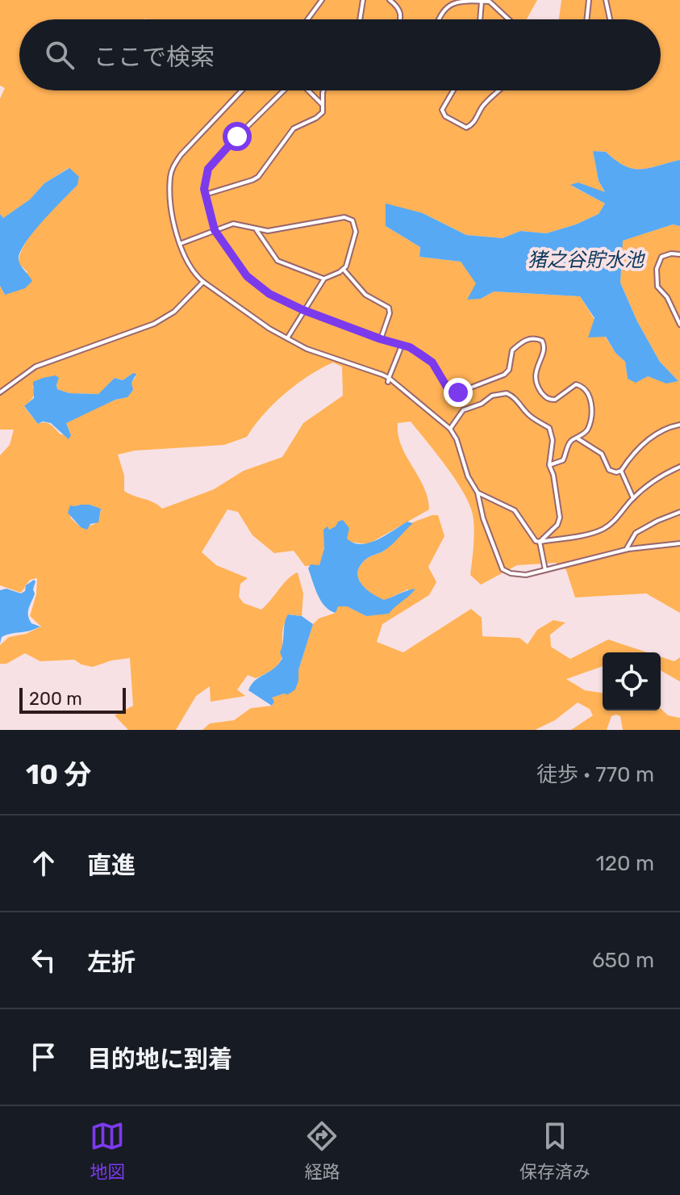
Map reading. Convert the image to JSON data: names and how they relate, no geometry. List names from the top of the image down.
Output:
{
  "water": ["猪之谷貯水池"],
  "scale_bar": "200 m",
  "page": {
    "search": "ここで検索",
    "scale": "200 m",
    "heading": ["10 分", "徒歩 · 770 m"],
    "list": [
      ["直進", "120 m"],
      ["左折", "650 m"],
      "目的地に到着"
    ],
    "nav": ["地図", "経路", "保存済み"]
  }
}
